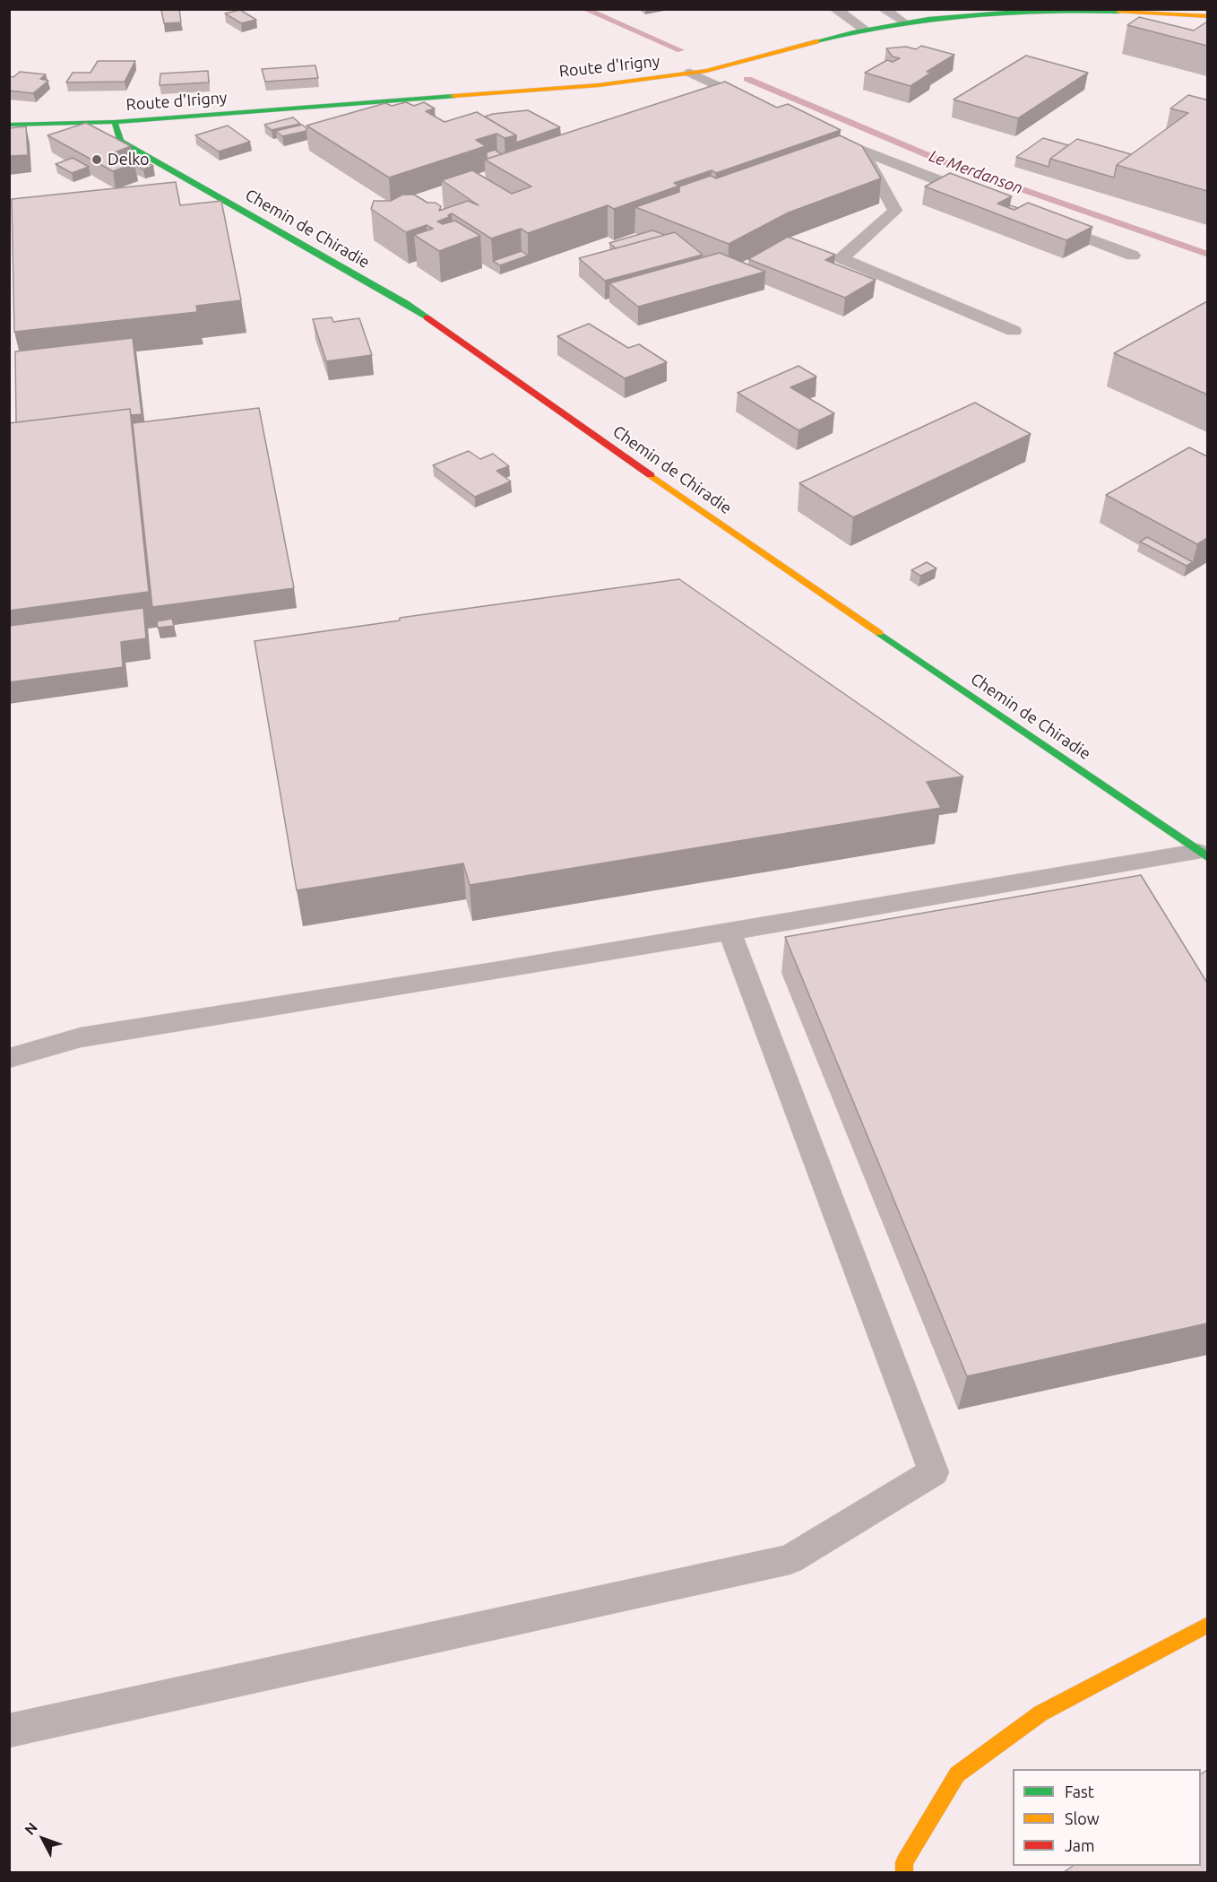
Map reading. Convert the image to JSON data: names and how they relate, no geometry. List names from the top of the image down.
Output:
{
  "streets": {
    "street": ["Route d'Irigny", "Chemin de Chiradie"]
  },
  "crossings": [
    ["Route d'Irigny", "Chemin de Chiradie"]
  ],
  "water": ["Le Merdanson"],
  "places": ["Delko"],
  "legend": ["Fast", "Slow", "Jam"],
  "north": "top left"
}
